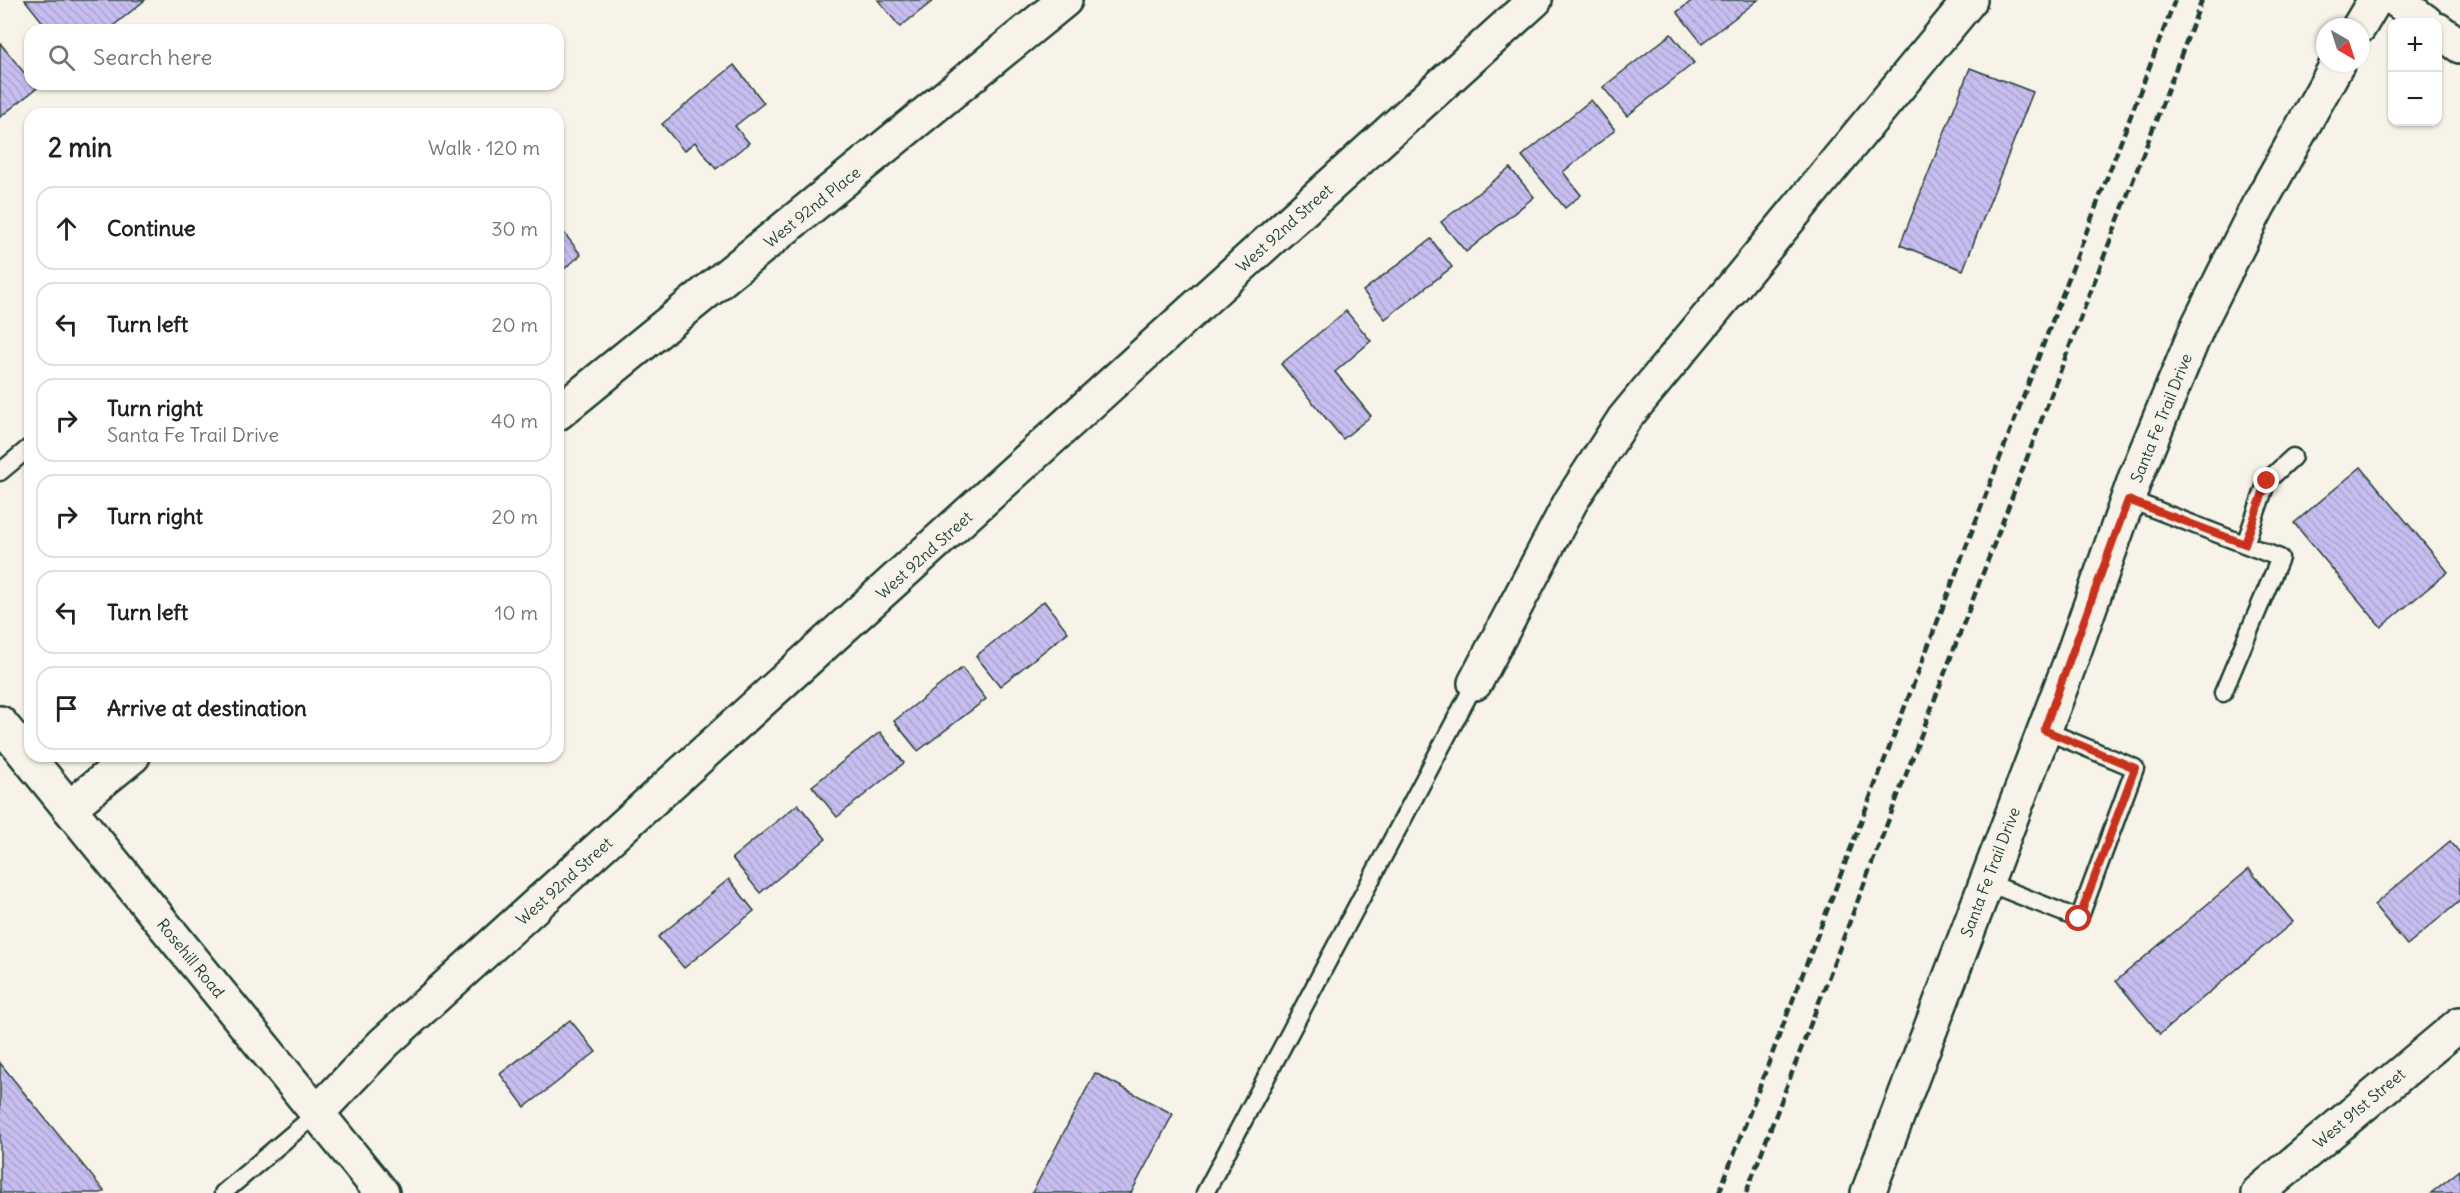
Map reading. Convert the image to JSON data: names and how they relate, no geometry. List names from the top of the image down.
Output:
{
  "streets": {
    "street": [
      "West 92nd Place",
      "West 92nd Street",
      "Santa Fe Trail Drive",
      "Rosehill Road",
      "West 91st Street"
    ]
  },
  "crossings": [
    ["West 92nd Street", "Rosehill Road"]
  ],
  "north": "bottom right",
  "page": {
    "map_buttons": ["+", "−"],
    "search": "Search here",
    "heading": ["2 min", "Walk · 120 m"],
    "list": [
      ["Continue", "30 m"],
      ["Turn left", "20 m"],
      ["Turn right", "Santa Fe Trail Drive", "40 m"],
      ["Turn right", "20 m"],
      ["Turn left", "10 m"],
      "Arrive at destination"
    ]
  }
}
